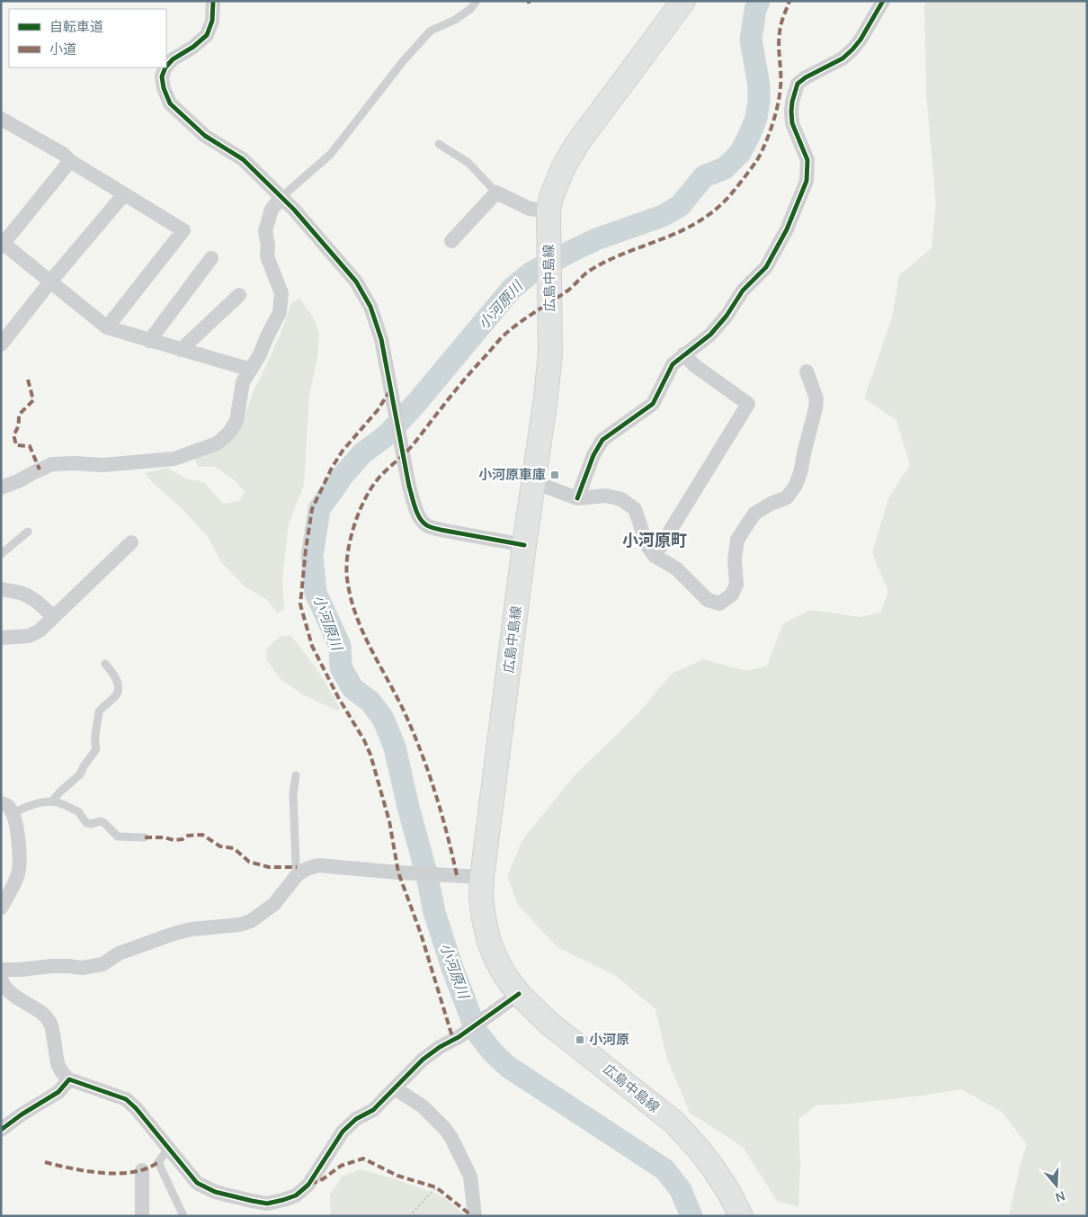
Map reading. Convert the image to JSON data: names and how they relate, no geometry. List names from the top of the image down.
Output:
{
  "streets": {
    "main road": ["広島中島線"]
  },
  "districts": ["小河原町"],
  "water": ["小河原川"],
  "places": {
    "transit": ["小河原車庫", "小河原"]
  },
  "legend": ["自転車道", "小道"],
  "north": "bottom"
}
